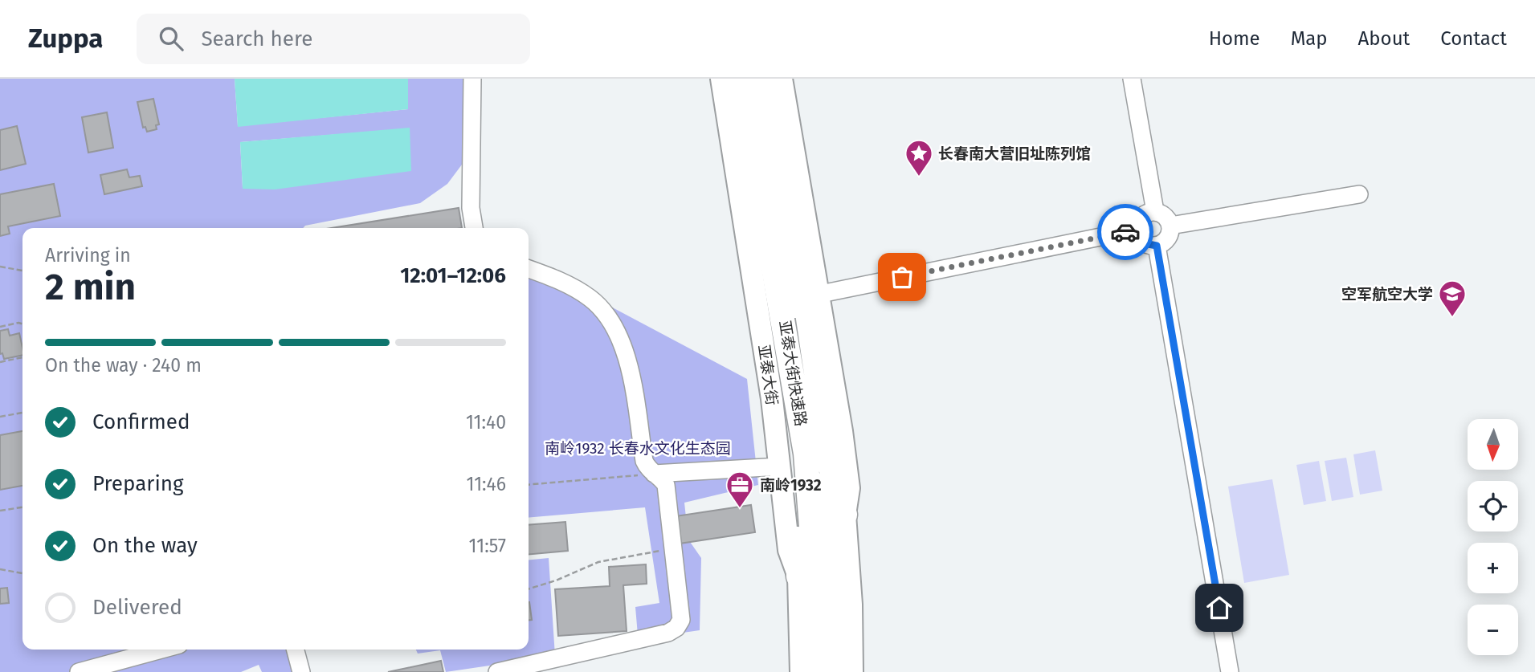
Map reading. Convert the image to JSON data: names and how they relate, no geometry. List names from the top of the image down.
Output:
{
  "streets": {
    "highway": ["亚泰大街快速路"],
    "main road": ["亚泰大街"]
  },
  "parks": ["南岭1932 长春水文化生态园"],
  "places": {
    "place": ["长春南大营旧址陈列馆"],
    "school or university": ["空军航空大学"],
    "office": ["南岭1932"]
  },
  "north": "bottom",
  "page": {
    "header": "Zuppa",
    "search": "Search here",
    "nav": [
      "Home",
      "Map",
      "About",
      "Contact"
    ],
    "heading": ["2 min", "Arriving in", "12:01–12:06"],
    "bar": "On the way · 240 m",
    "list": [
      ["Confirmed", "11:40"],
      ["Preparing", "11:46"],
      ["On the way", "11:57"],
      "Delivered"
    ],
    "map_buttons": ["+", "−"]
  }
}
